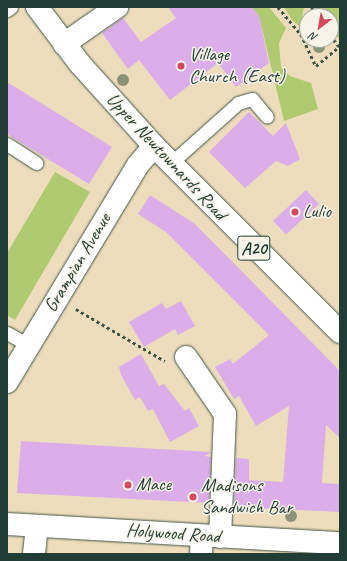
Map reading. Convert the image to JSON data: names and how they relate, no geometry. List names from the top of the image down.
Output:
{
  "streets": {
    "main road": [
      "Upper Newtownards Road",
      "A20",
      "Grampian Avenue",
      "Holywood Road"
    ]
  },
  "crossings": [
    ["Upper Newtownards Road", "Grampian Avenue"]
  ],
  "places": [
    "Village Church (East)",
    "Lulio",
    "Mace",
    "Madisons Sandwich Bar"
  ],
  "north": "bottom left"
}
